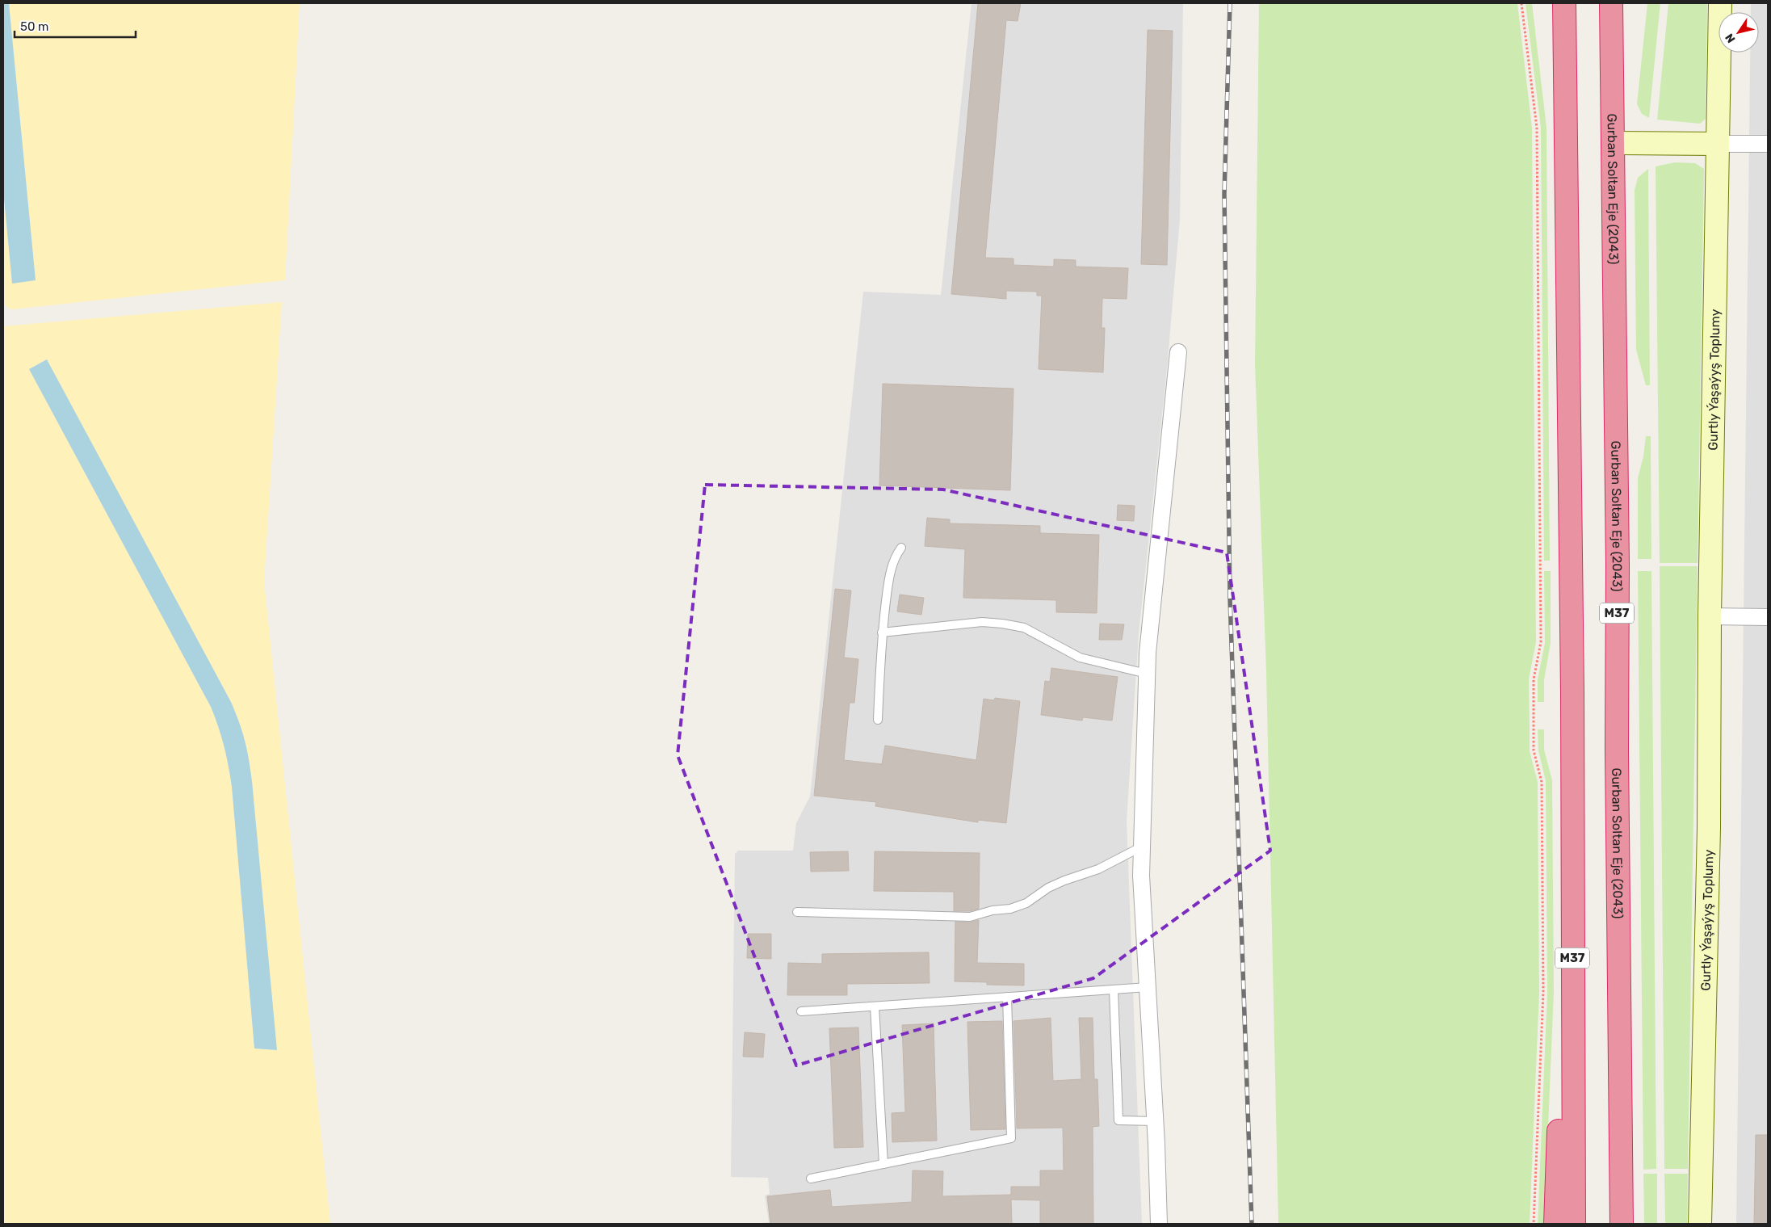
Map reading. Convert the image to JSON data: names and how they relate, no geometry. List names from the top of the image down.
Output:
{
  "streets": {
    "highway": ["Gurban Soltan Eje (2043)", "M37"],
    "street": ["Gurtly Ýaşaýyş Toplumy"]
  },
  "scale_bar": "50 m",
  "north": "bottom left"
}
